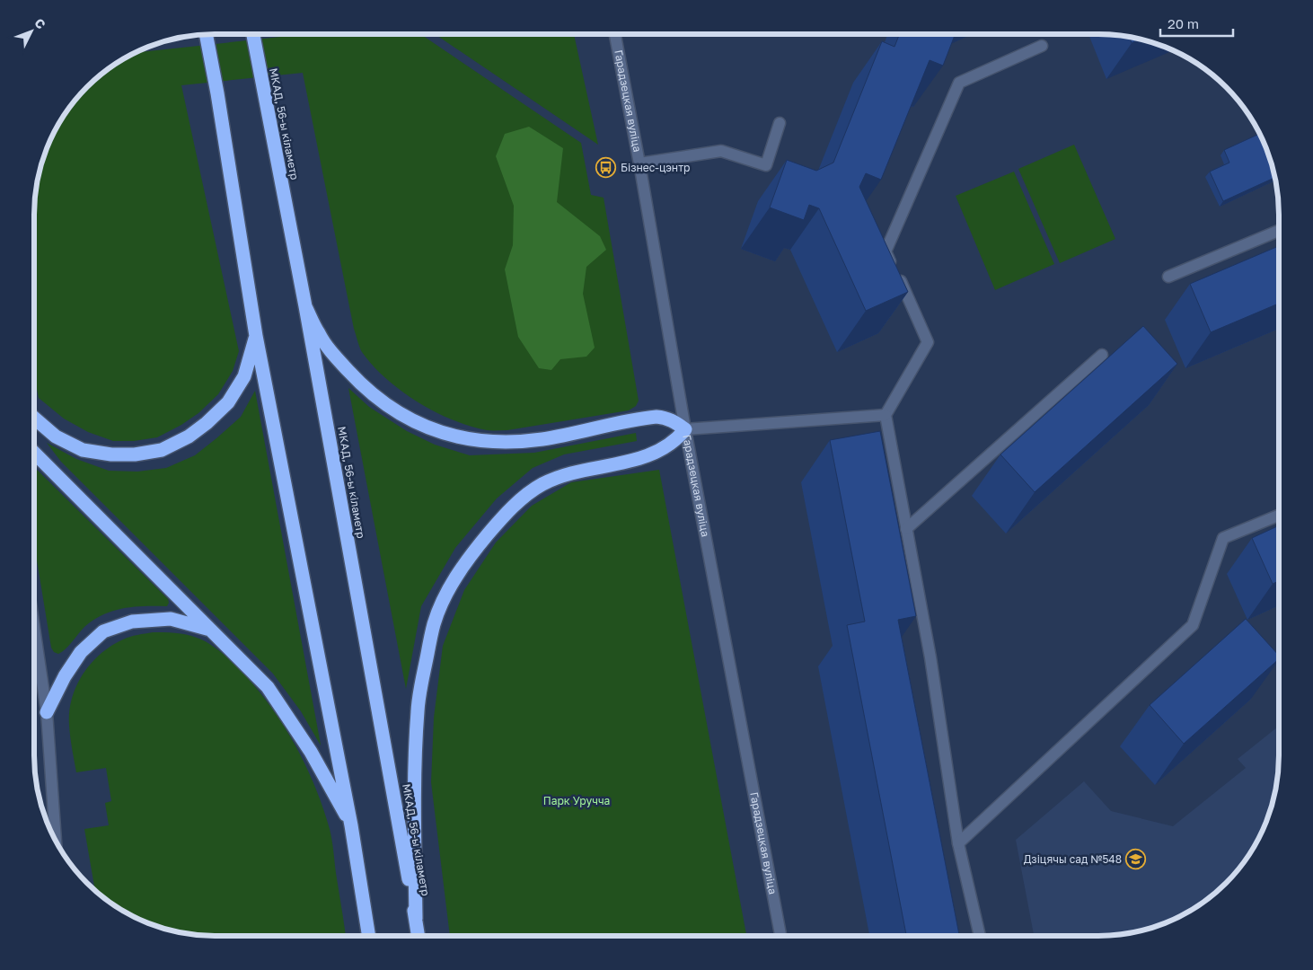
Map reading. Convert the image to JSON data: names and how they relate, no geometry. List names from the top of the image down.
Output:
{
  "streets": {
    "highway": ["МКАД, 56-ы кіламетр"],
    "street": ["Гарадзецкая вуліца"]
  },
  "parks": ["Парк Уручча"],
  "places": {
    "bus stop": ["Бізнес-цэнтр"],
    "school or university": ["Дзіцячы сад №548"]
  },
  "scale_bar": "20 m",
  "north": "top right"
}
